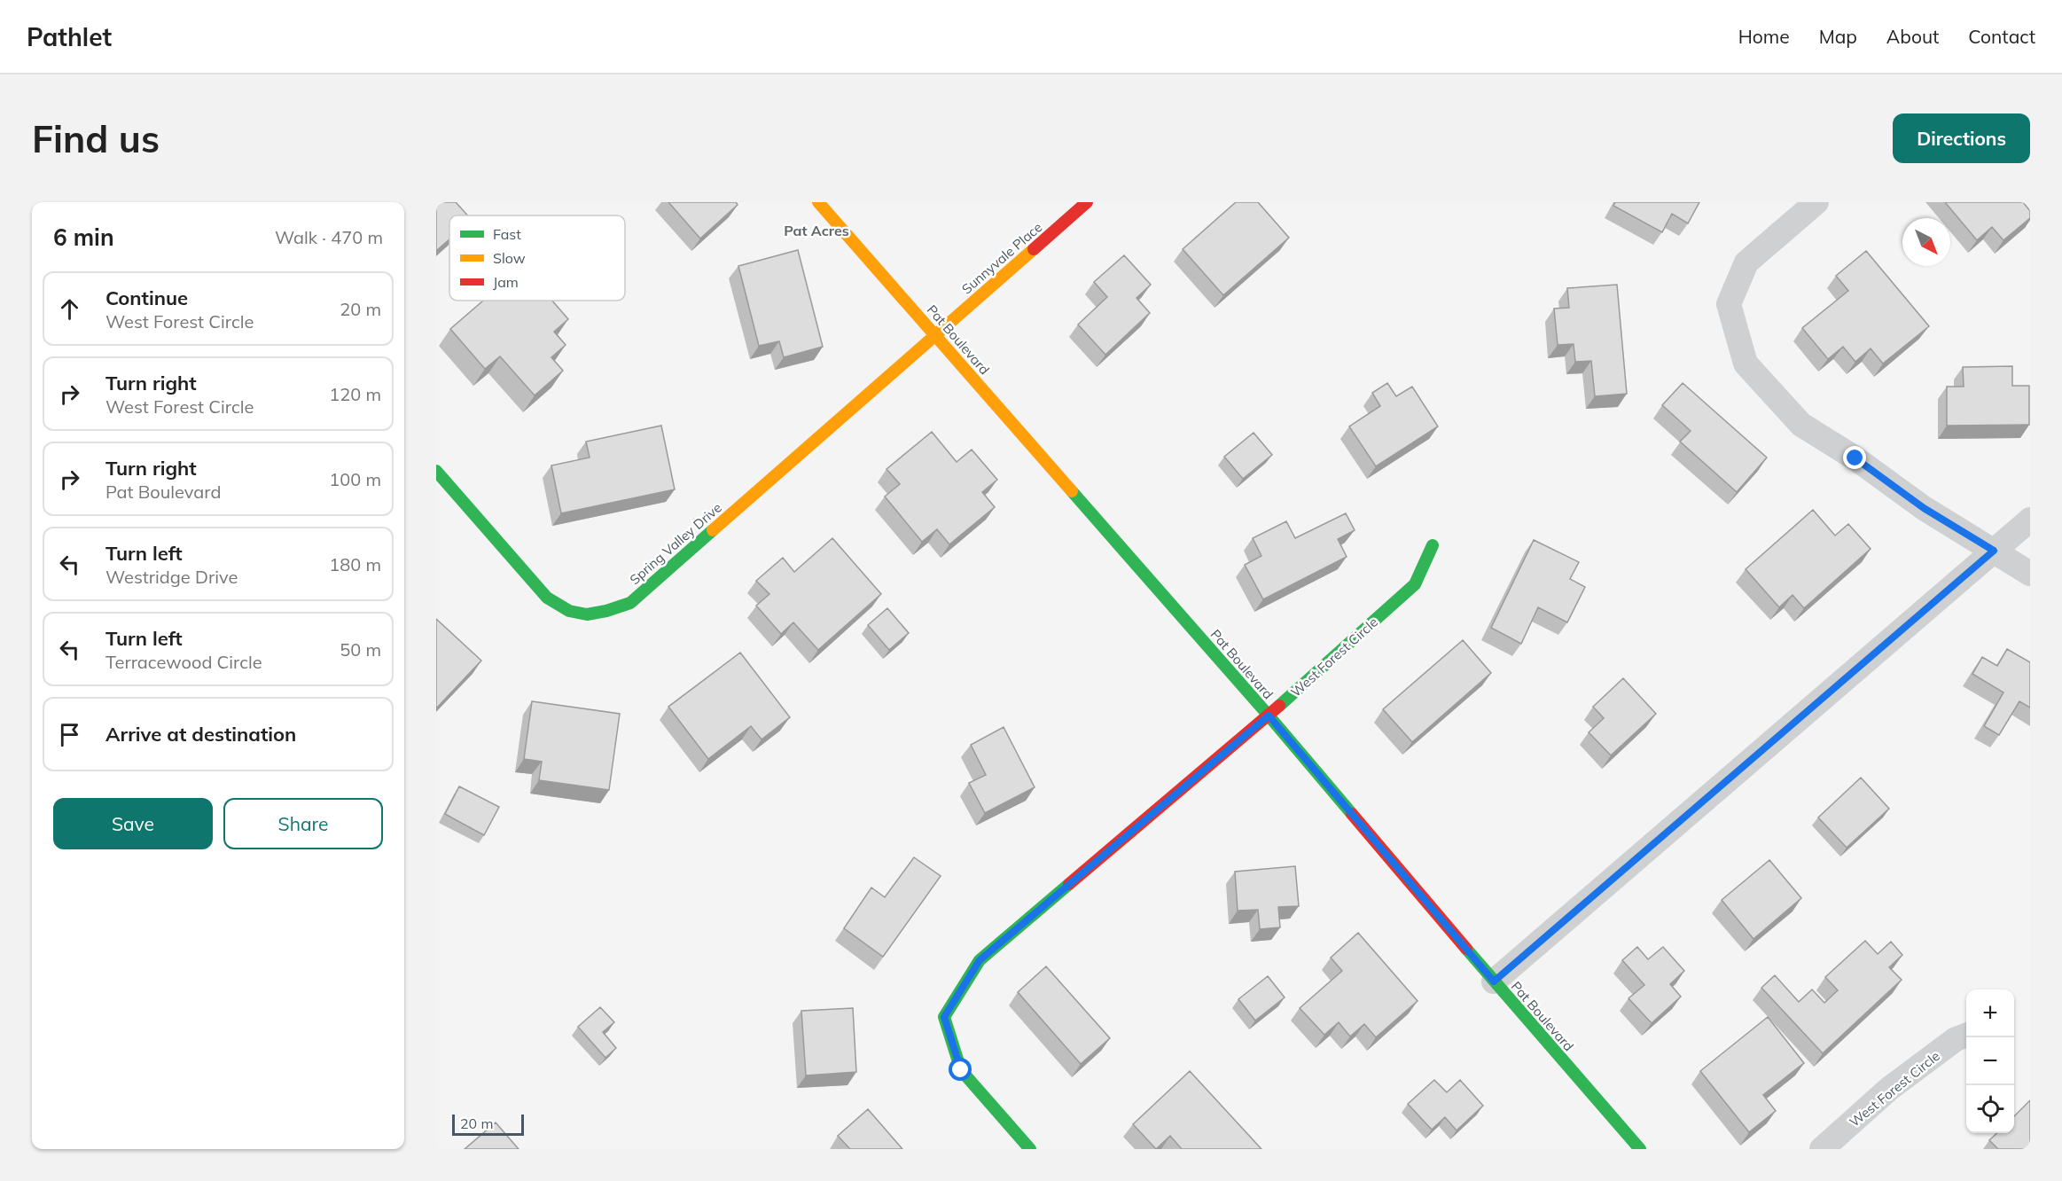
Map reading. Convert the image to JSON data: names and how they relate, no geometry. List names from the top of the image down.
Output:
{
  "streets": {
    "street": [
      "Sunnyvale Place",
      "Pat Boulevard",
      "Spring Valley Drive",
      "West Forest Circle"
    ]
  },
  "crossings": [
    ["Sunnyvale Place", "Pat Boulevard"],
    ["Sunnyvale Place", "Spring Valley Drive"],
    ["Pat Boulevard", "Spring Valley Drive"],
    ["Pat Boulevard", "West Forest Circle"]
  ],
  "districts": ["Pat Acres"],
  "legend": ["Fast", "Slow", "Jam"],
  "scale_bar": "20 m",
  "north": "bottom right",
  "page": {
    "header": "Pathlet",
    "nav": [
      "Home",
      "Map",
      "About",
      "Contact"
    ],
    "buttons": [
      "Directions",
      ["Save", "Share"]
    ],
    "title": "Find us",
    "heading": ["6 min", "Walk · 470 m"],
    "list": [
      ["Continue", "West Forest Circle", "20 m"],
      ["Turn right", "West Forest Circle", "120 m"],
      ["Turn right", "Pat Boulevard", "100 m"],
      ["Turn left", "Westridge Drive", "180 m"],
      ["Turn left", "Terracewood Circle", "50 m"],
      "Arrive at destination"
    ],
    "map_buttons": ["+", "−"],
    "scale": "20 m"
  }
}
